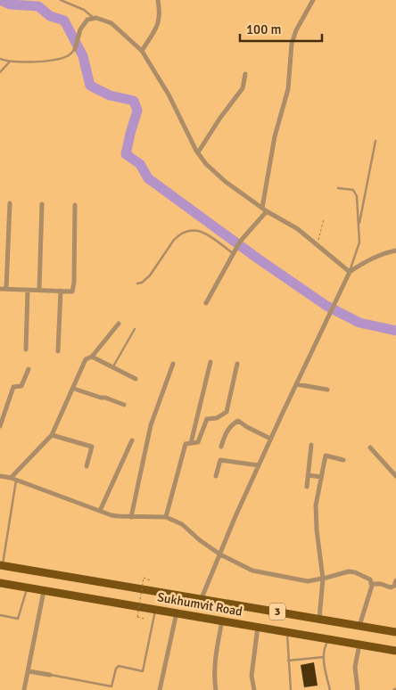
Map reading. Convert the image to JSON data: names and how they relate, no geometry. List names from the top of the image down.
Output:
{
  "streets": {
    "highway": ["Sukhumvit Road", "3"]
  },
  "scale_bar": "100 m"
}
